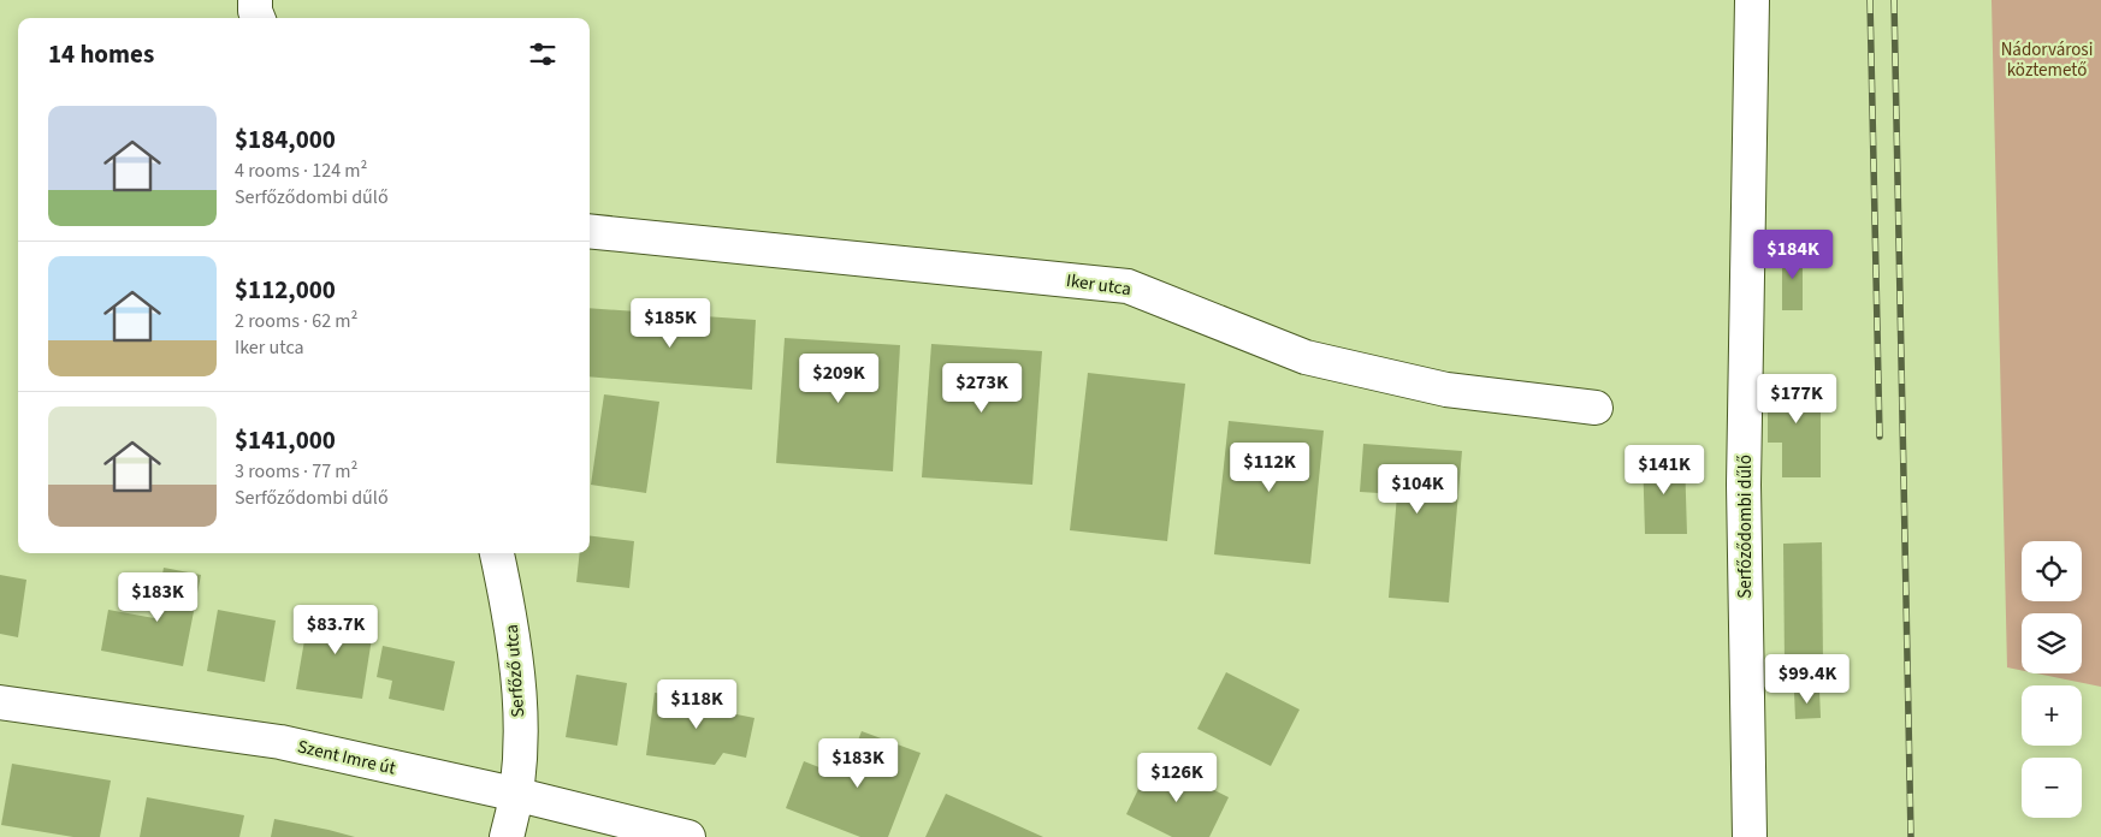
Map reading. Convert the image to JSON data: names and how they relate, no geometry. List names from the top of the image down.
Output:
{
  "streets": {
    "street": [
      "Iker utca",
      "Serfőződombi dűlő",
      "Serfőző utca",
      "Szent Imre út"
    ]
  },
  "crossings": [
    ["Serfőző utca", "Szent Imre út"]
  ],
  "parks": ["Nádorvárosi köztemető"],
  "page": {
    "heading": "14 homes",
    "list": [
      {
        "name": "$184,000",
        "note": "4 rooms · 124 m² · Serfőződombi dűlő"
      },
      {
        "name": "$112,000",
        "note": "2 rooms · 62 m² · Iker utca"
      },
      {
        "name": "$141,000",
        "note": "3 rooms · 77 m² · Serfőződombi dűlő"
      }
    ],
    "price": [
      "$184K",
      "$185K",
      "$209K",
      "$273K",
      "$177K",
      "$112K",
      "$141K",
      "$104K",
      "$183K",
      "$83.7K",
      "$99.4K",
      "$118K",
      "$183K",
      "$126K"
    ],
    "map_buttons": ["+", "−"]
  }
}
